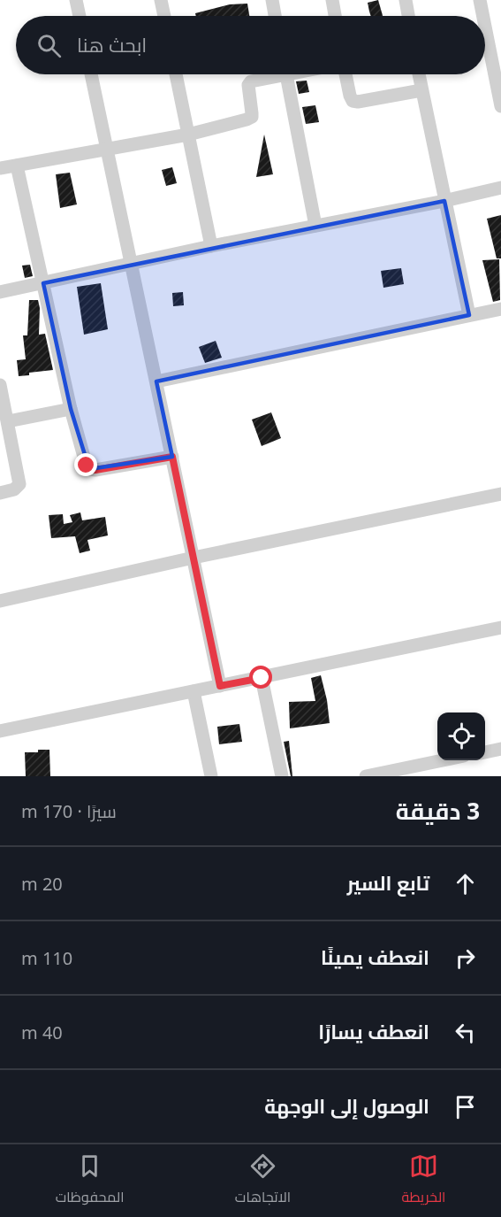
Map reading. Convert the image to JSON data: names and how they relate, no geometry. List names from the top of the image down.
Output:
{
  "page": {
    "search": "ابحث هنا",
    "heading": ["3 دقيقة", "سيرًا · 170 m"],
    "list": [
      ["تابع السير", "20 m"],
      ["انعطف يمينًا", "110 m"],
      ["انعطف يسارًا", "40 m"],
      "الوصول إلى الوجهة"
    ],
    "nav": ["الخريطة", "الاتجاهات", "المحفوظات"]
  }
}
